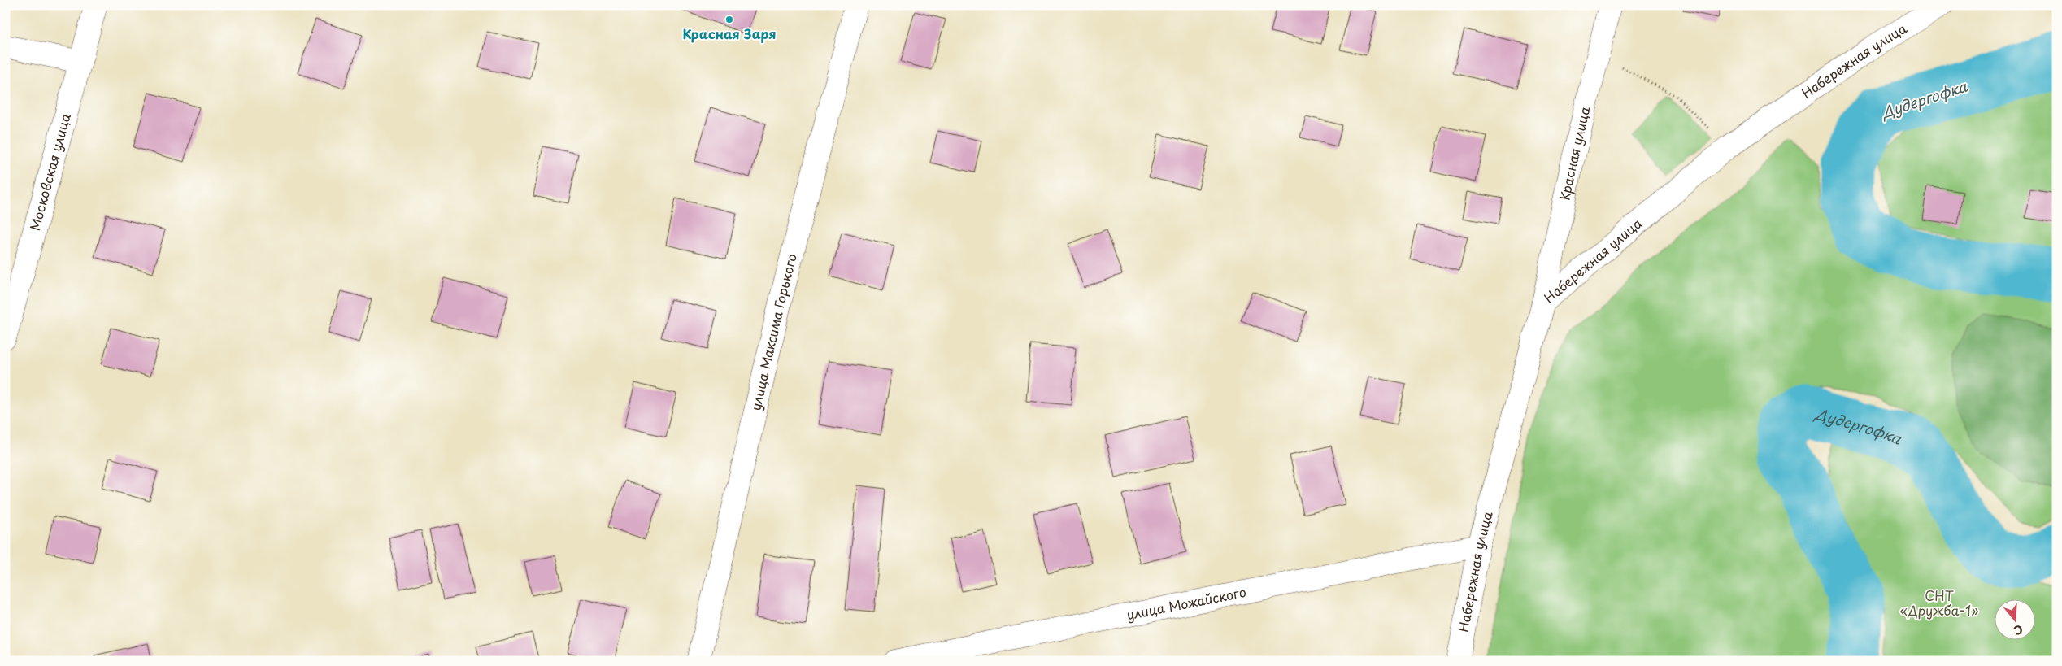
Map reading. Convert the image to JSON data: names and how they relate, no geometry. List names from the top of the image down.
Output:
{
  "streets": {
    "street": [
      "Набережная улица",
      "Красная улица",
      "Московская улица",
      "улица Максима Горького",
      "улица Можайского"
    ]
  },
  "crossings": [
    ["Набережная улица", "Красная улица"],
    ["Набережная улица", "улица Можайского"]
  ],
  "water": ["Дудергофка"],
  "parks": ["СНТ «Дружба-1»"],
  "places": ["Красная Заря"],
  "north": "bottom"
}
